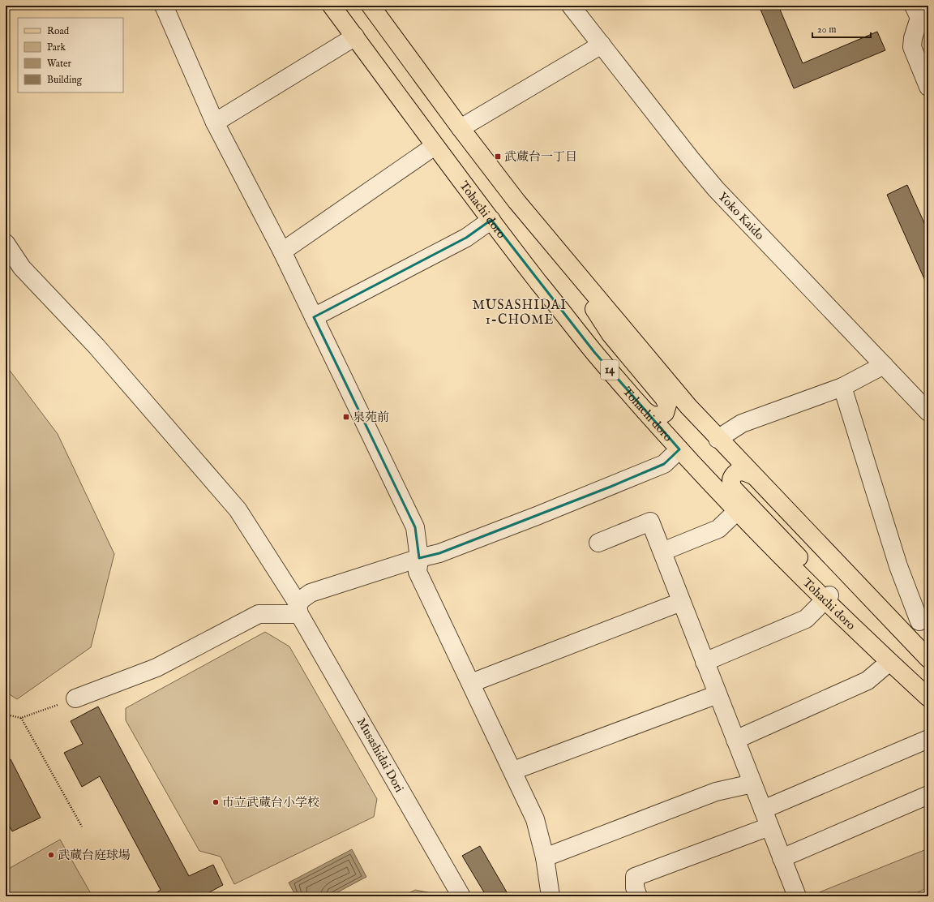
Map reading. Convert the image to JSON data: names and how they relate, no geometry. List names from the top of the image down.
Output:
{
  "streets": {
    "main road": ["Tohachi doro", "14"],
    "street": ["Yoko Kaido", "Musashidai Dori"]
  },
  "districts": ["MUSASHIDAI 1-CHOME"],
  "places": {
    "transit": ["武蔵台一丁目", "泉苑前"],
    "other": ["市立武蔵台小学校", "武蔵台庭球場"]
  },
  "legend": [
    "Road",
    "Park",
    "Water",
    "Building"
  ],
  "scale_bar": "20 m"
}
